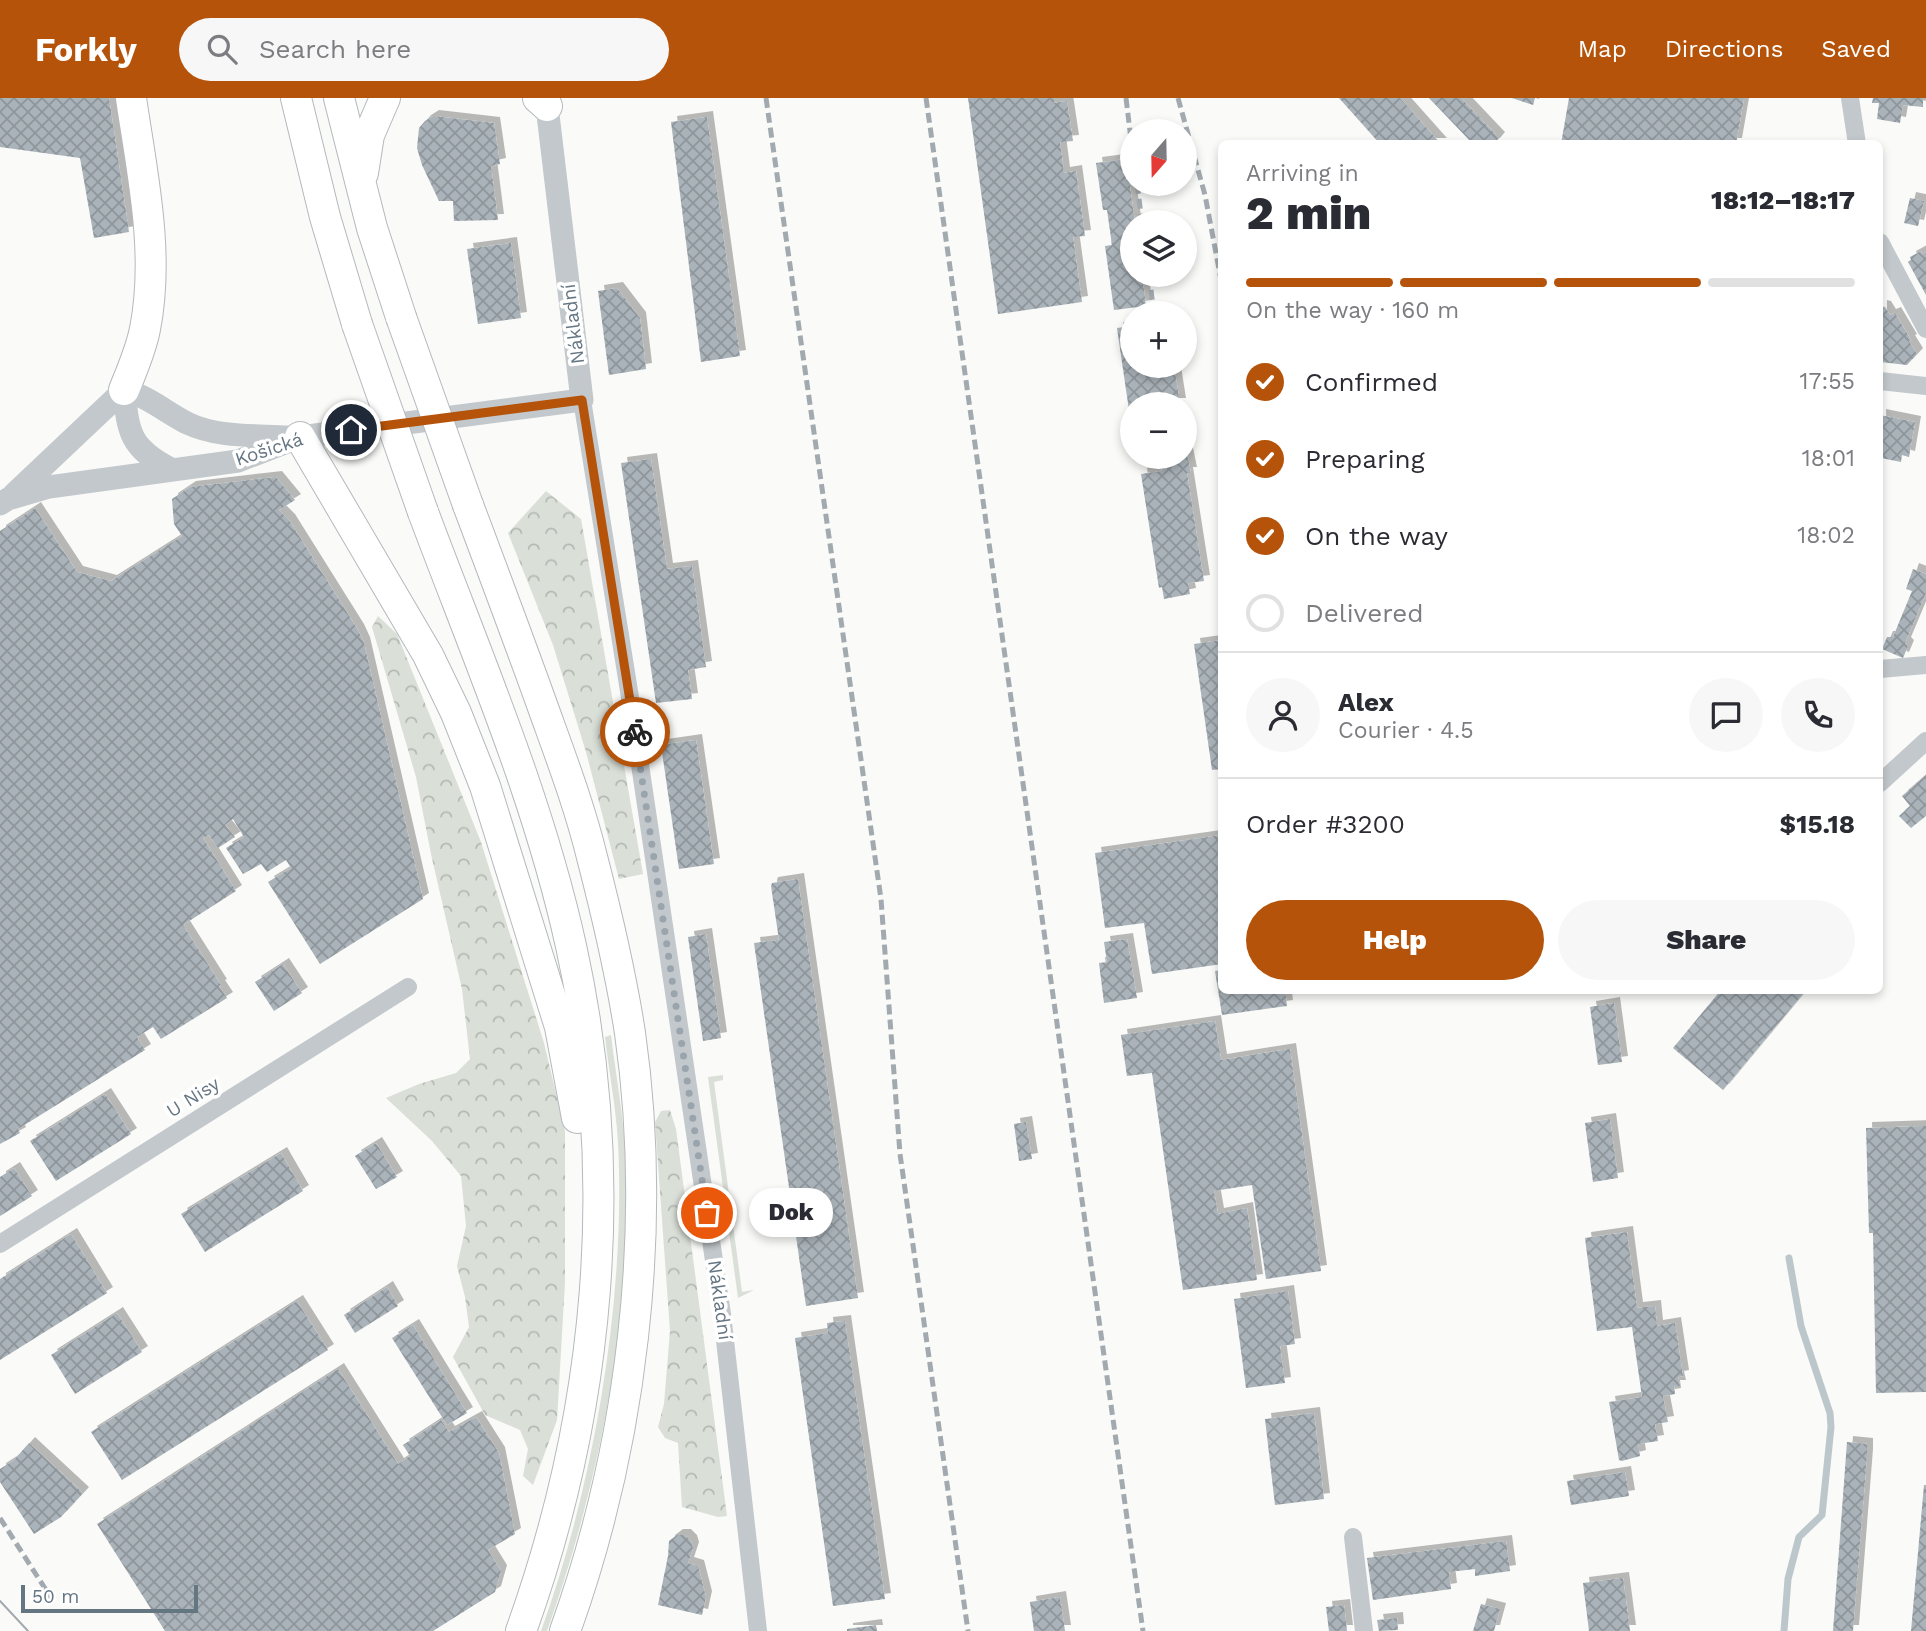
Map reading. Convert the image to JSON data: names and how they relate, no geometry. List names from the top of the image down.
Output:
{
  "streets": {
    "street": ["Nákladní", "Košická", "U Nisy"]
  },
  "crossings": [
    ["Nákladní", "Košická"]
  ],
  "places": ["Dok"],
  "scale_bar": "50 m",
  "north": "bottom",
  "page": {
    "header": "Forkly",
    "search": "Search here",
    "nav": ["Map", "Directions", "Saved"],
    "map_buttons": ["+", "−"],
    "heading": ["2 min", "Arriving in", "18:12–18:17"],
    "panel": [
      "Alex",
      "Courier · 4.5",
      "Order #3200",
      "$15.18"
    ],
    "bar": "On the way · 160 m",
    "list": [
      ["Confirmed", "17:55"],
      ["Preparing", "18:01"],
      ["On the way", "18:02"],
      "Delivered"
    ],
    "buttons": ["Help", "Share"],
    "bubble": "Dok",
    "scale": "50 m"
  }
}
